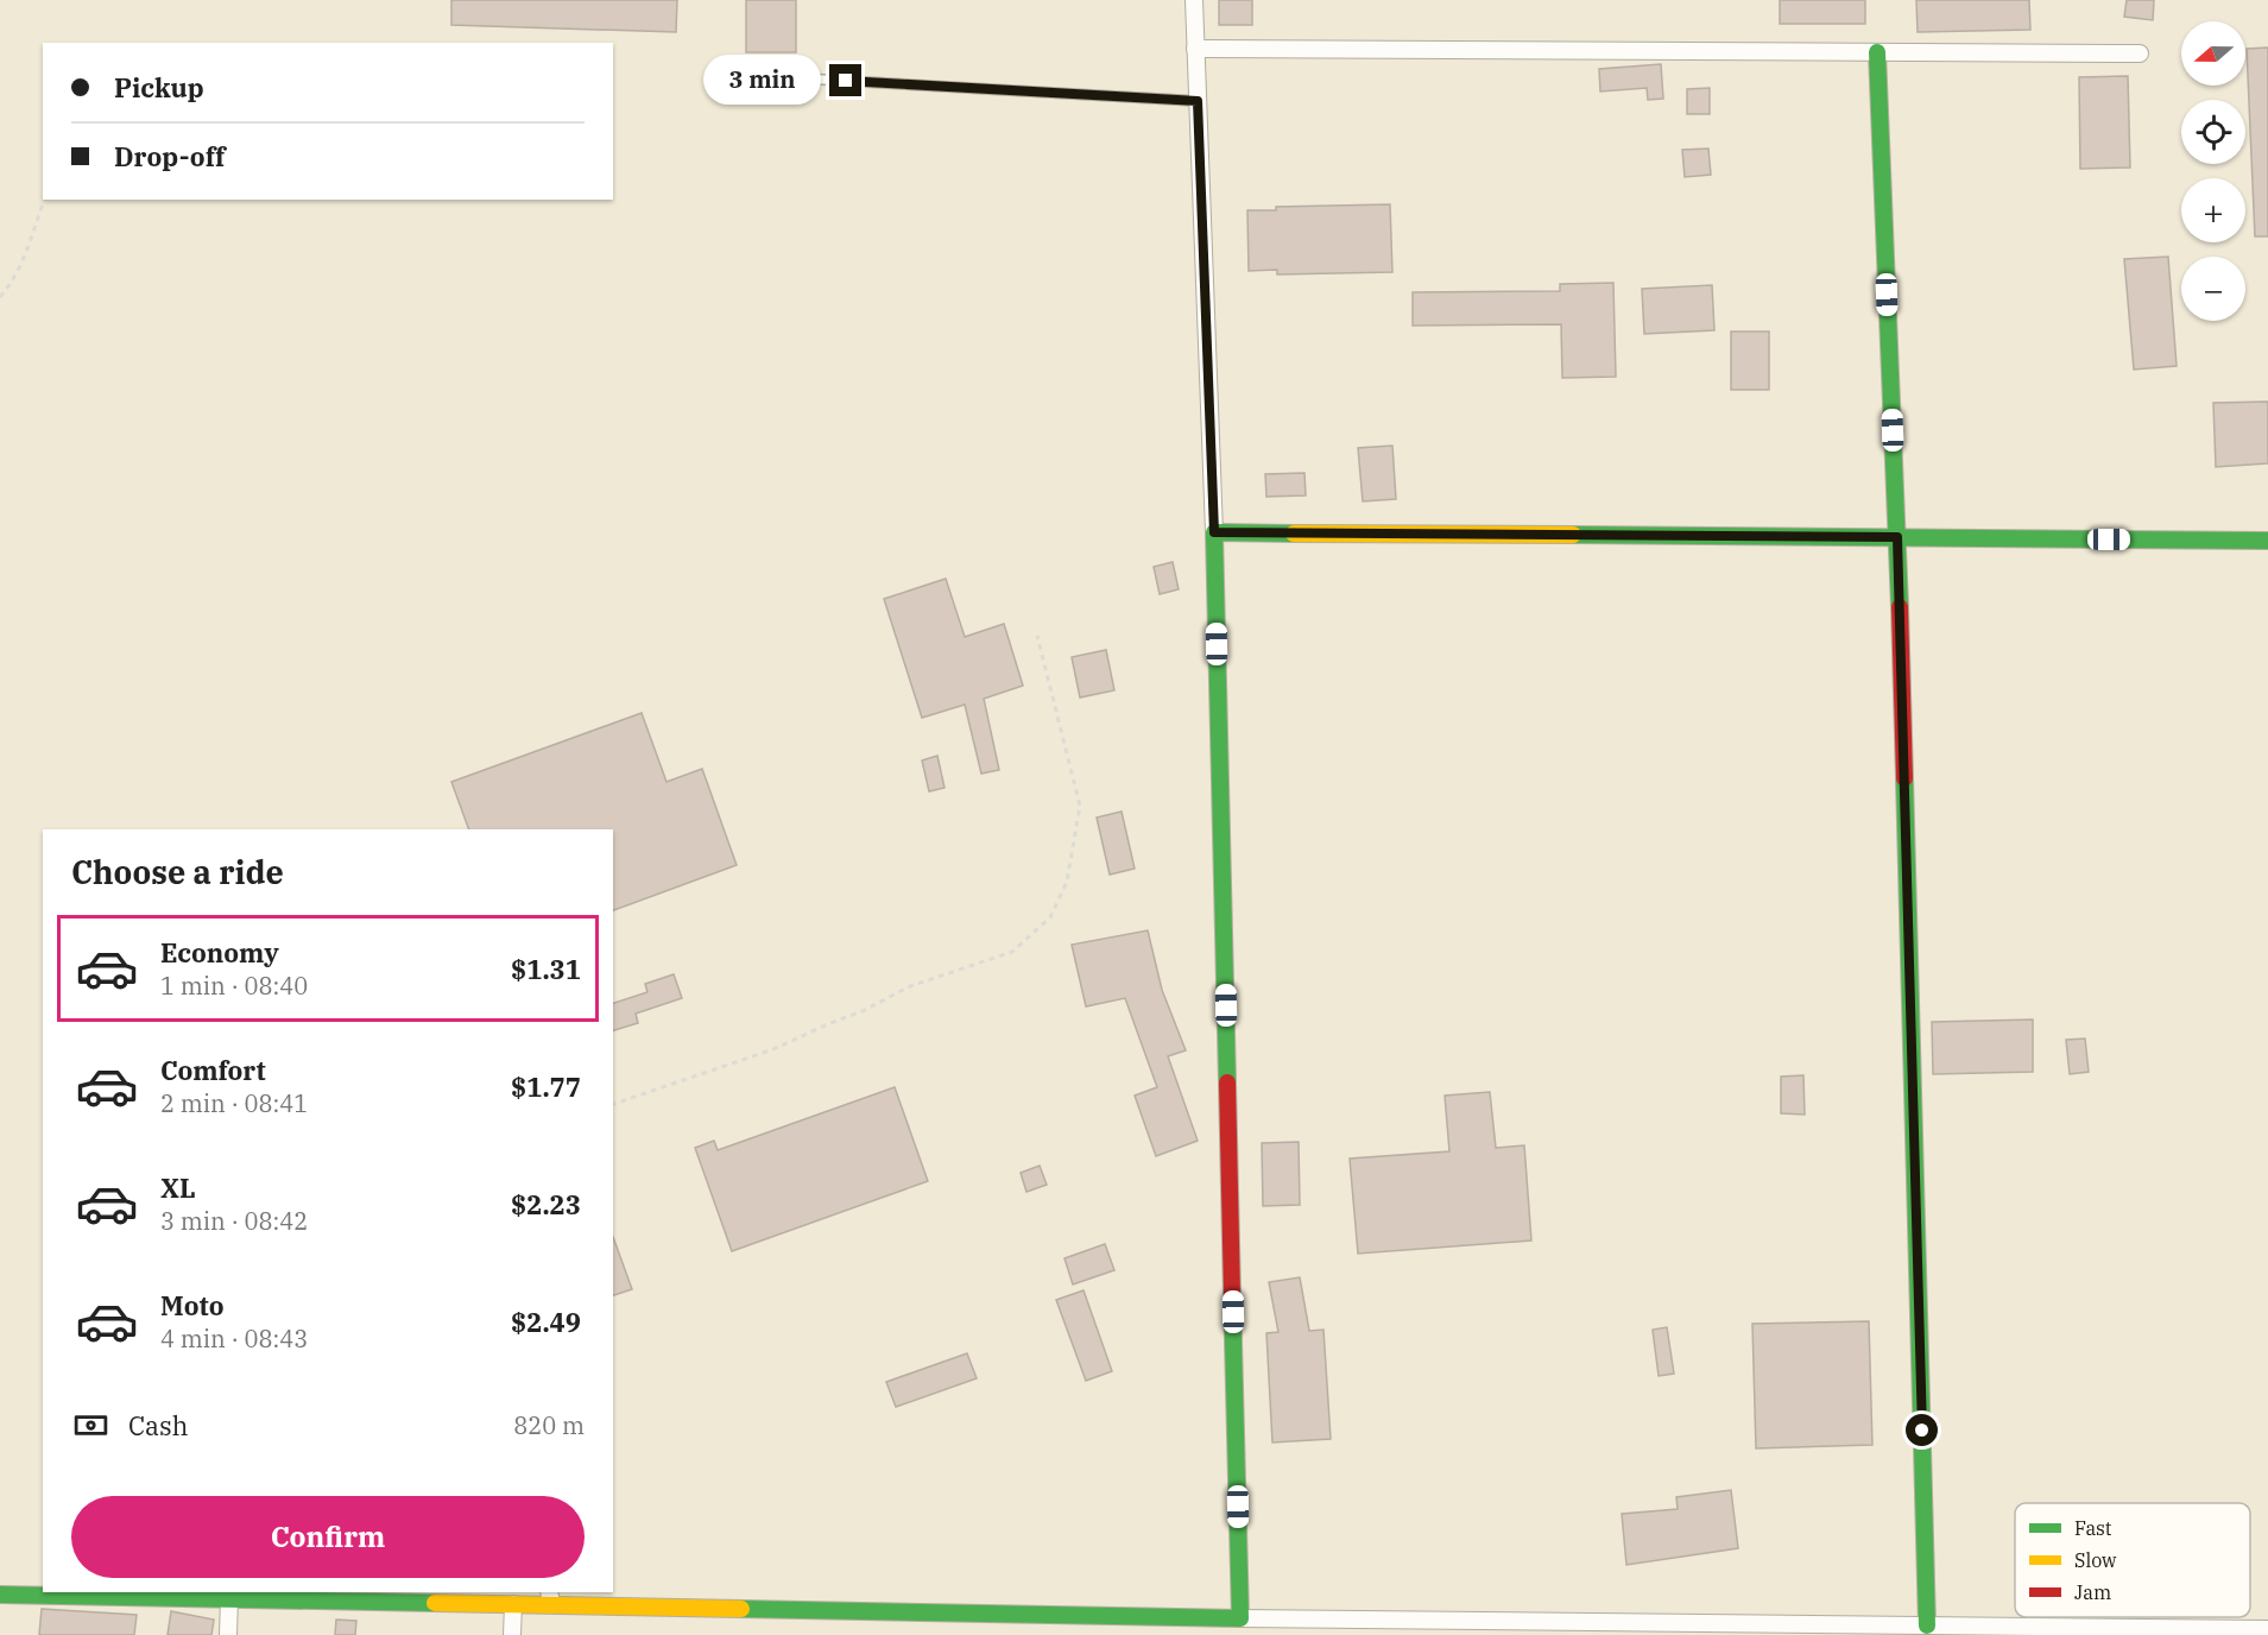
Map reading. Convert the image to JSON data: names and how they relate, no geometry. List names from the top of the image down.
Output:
{
  "legend": ["Fast", "Slow", "Jam"],
  "north": "left",
  "page": {
    "map_buttons": ["+", "−"],
    "banner": ["Pickup", "Drop-off"],
    "bubble": "3 min",
    "heading": "Choose a ride",
    "list": [
      {
        "name": "Economy",
        "note": "1 min · 08:40",
        "value": "$1.31"
      },
      {
        "name": "Comfort",
        "note": "2 min · 08:41",
        "value": "$1.77"
      },
      {
        "name": "XL",
        "note": "3 min · 08:42",
        "value": "$2.23"
      },
      {
        "name": "Moto",
        "note": "4 min · 08:43",
        "value": "$2.49"
      }
    ],
    "pay": ["Cash", "820 m"],
    "buttons": "Confirm"
  }
}
